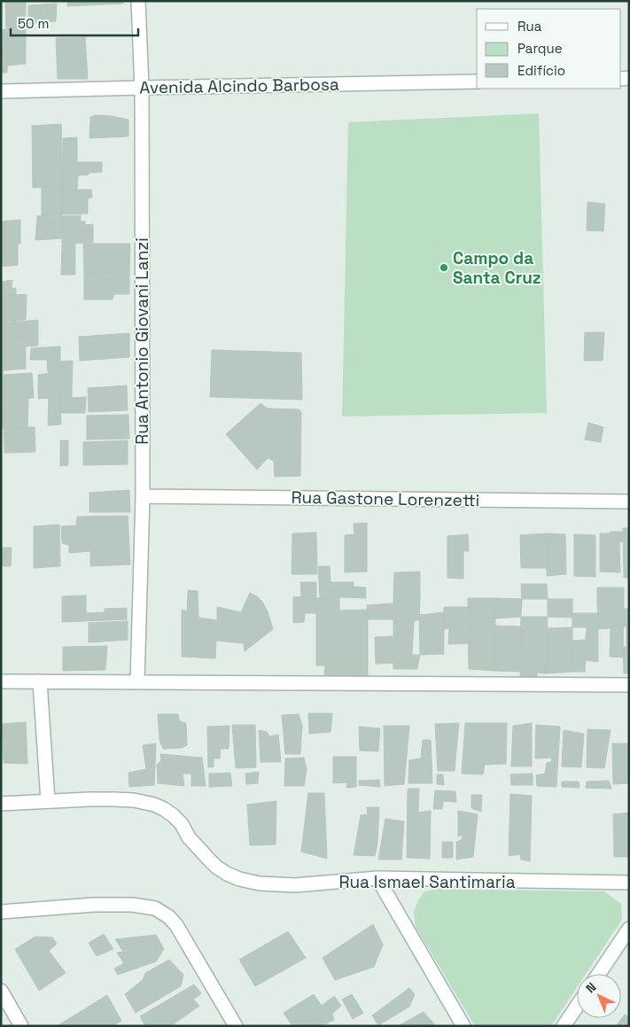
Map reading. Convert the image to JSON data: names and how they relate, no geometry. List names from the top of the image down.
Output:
{
  "streets": {
    "street": [
      "Avenida Alcindo Barbosa",
      "Rua Antonio Giovani Lanzi",
      "Rua Gastone Lorenzetti",
      "Rua Ismael Santimaria"
    ]
  },
  "crossings": [
    ["Avenida Alcindo Barbosa", "Rua Antonio Giovani Lanzi"],
    ["Rua Antonio Giovani Lanzi", "Rua Gastone Lorenzetti"]
  ],
  "places": ["Campo da Santa Cruz"],
  "legend": ["Rua", "Parque", "Edifício"],
  "scale_bar": "50 m",
  "north": "top left"
}
